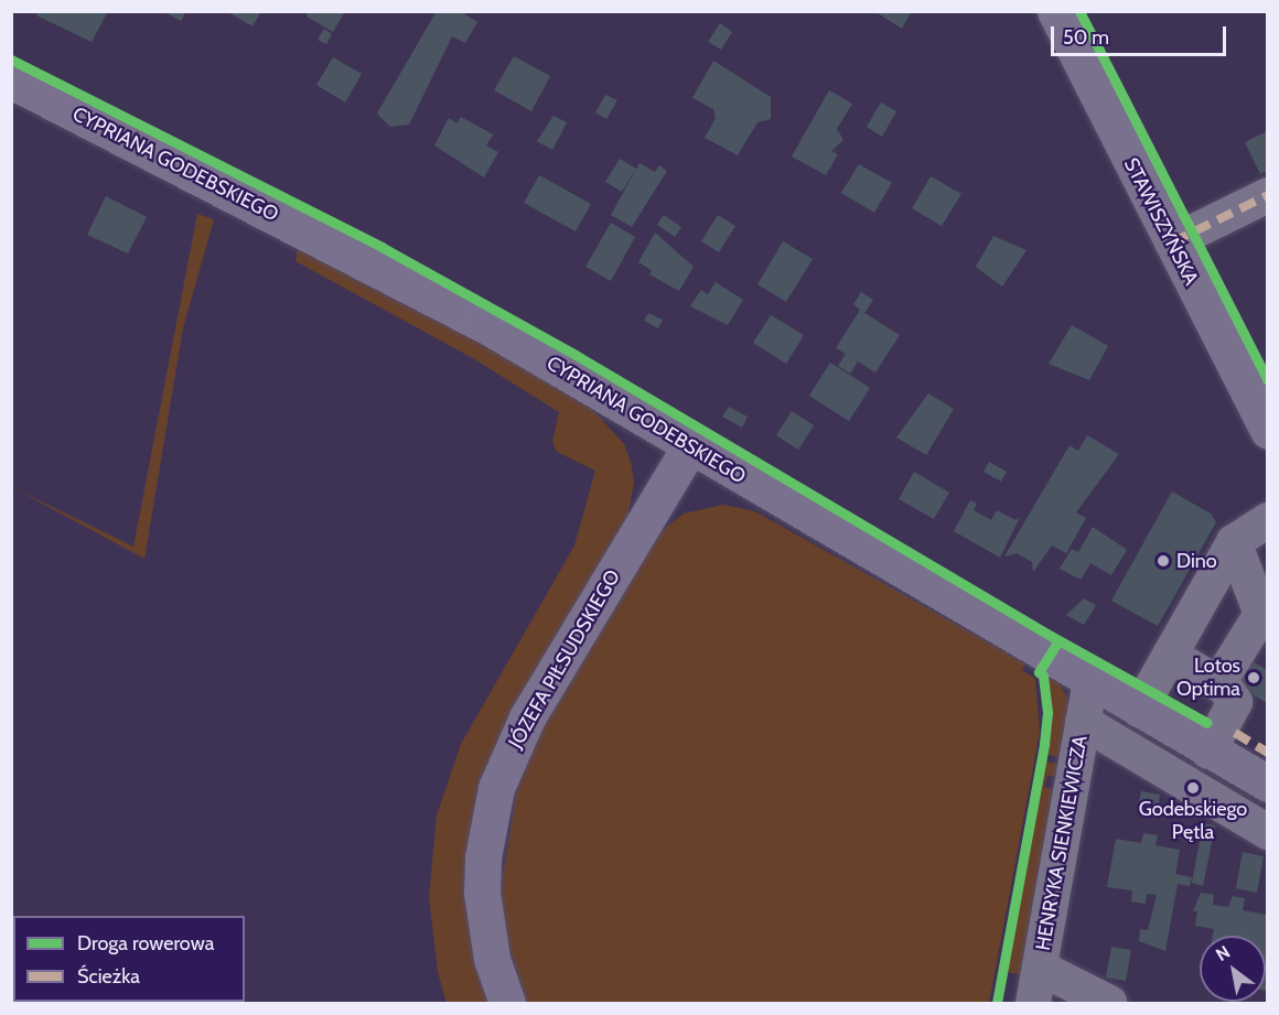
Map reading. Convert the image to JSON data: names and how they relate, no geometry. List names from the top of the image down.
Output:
{
  "streets": {
    "main road": ["CYPRIANA GODEBSKIEGO", "STAWISZYŃSKA", "JÓZEFA PIŁSUDSKIEGO"],
    "street": ["HENRYKA SIENKIEWICZA"]
  },
  "crossings": [
    ["CYPRIANA GODEBSKIEGO", "JÓZEFA PIŁSUDSKIEGO"],
    ["CYPRIANA GODEBSKIEGO", "HENRYKA SIENKIEWICZA"]
  ],
  "places": ["Dino", "Lotos Optima", "Godebskiego Pętla"],
  "legend": ["Droga rowerowa", "Ścieżka"],
  "scale_bar": "50 m",
  "north": "top left"
}
